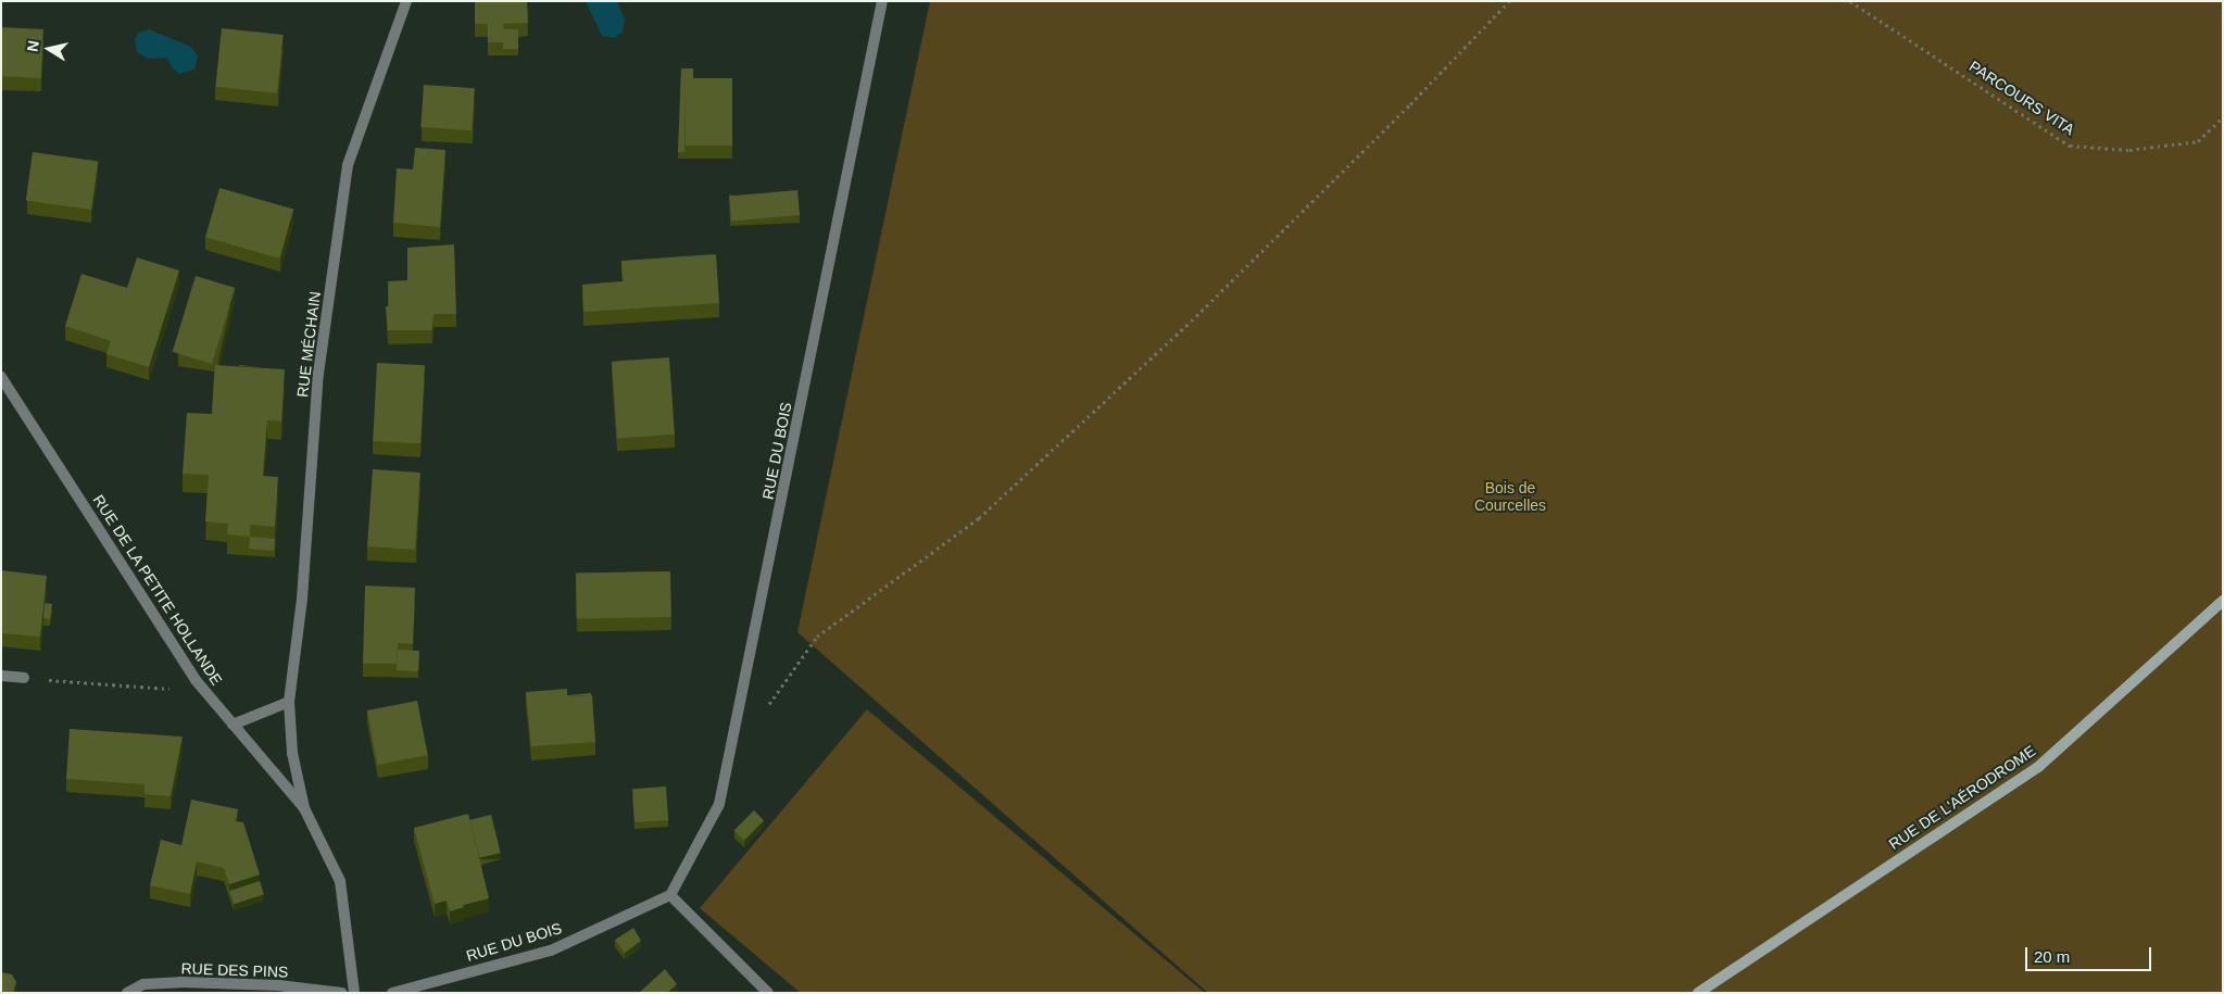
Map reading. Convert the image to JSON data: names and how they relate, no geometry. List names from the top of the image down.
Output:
{
  "streets": {
    "street": [
      "RUE MÉCHAIN",
      "RUE DU BOIS",
      "RUE DE LA PETITE HOLLANDE",
      "RUE DE L'AÉRODROME",
      "RUE DES PINS"
    ],
    "path": ["PARCOURS VITA"]
  },
  "crossings": [
    ["RUE MÉCHAIN", "RUE DE LA PETITE HOLLANDE"]
  ],
  "parks": ["Bois de Courcelles"],
  "scale_bar": "20 m",
  "north": "left"
}
